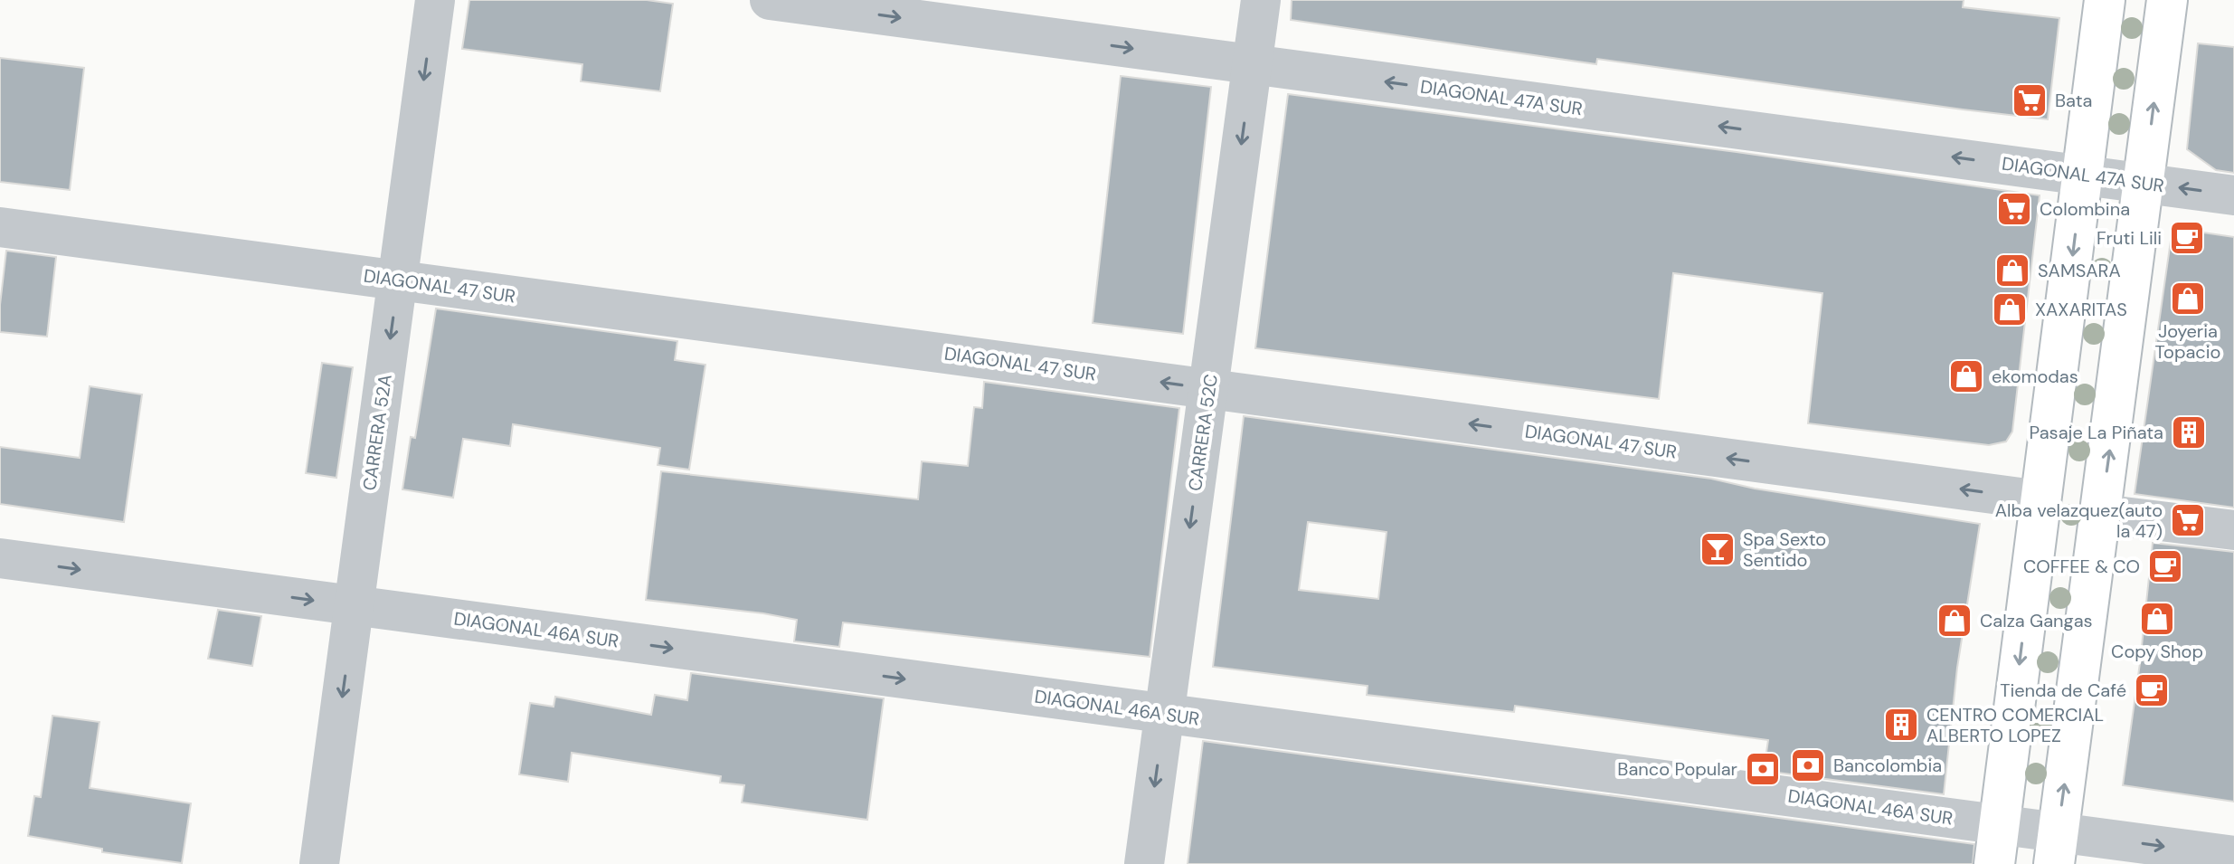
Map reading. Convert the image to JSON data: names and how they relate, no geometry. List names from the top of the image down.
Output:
{
  "streets": {
    "street": [
      "DIAGONAL 47A SUR",
      "DIAGONAL 47 SUR",
      "CARRERA 52A",
      "CARRERA 52C",
      "DIAGONAL 46A SUR"
    ]
  },
  "crossings": [
    ["DIAGONAL 47A SUR", "CARRERA 52C"],
    ["DIAGONAL 47 SUR", "CARRERA 52A"],
    ["DIAGONAL 47 SUR", "CARRERA 52C"],
    ["CARRERA 52A", "DIAGONAL 46A SUR"],
    ["CARRERA 52C", "DIAGONAL 46A SUR"]
  ],
  "one_way": [
    "DIAGONAL 47 SUR",
    "CARRERA 52A",
    "CARRERA 52C",
    "DIAGONAL 46A SUR"
  ],
  "places": {
    "supermarket": ["Bata", "Colombina", "Alba velazquez(auto la 47)"],
    "cafe": ["Fruti Lili", "COFFEE & CO", "Tienda de Café"],
    "shop": [
      "SAMSARA",
      "Joyeria Topacio",
      "XAXARITAS",
      "ekomodas",
      "Copy Shop",
      "Calza Gangas"
    ],
    "building": ["Pasaje La Piñata", "CENTRO COMERCIAL ALBERTO LOPEZ"],
    "bar": ["Spa Sexto Sentido"],
    "bank": ["Bancolombia", "Banco Popular"]
  }
}
